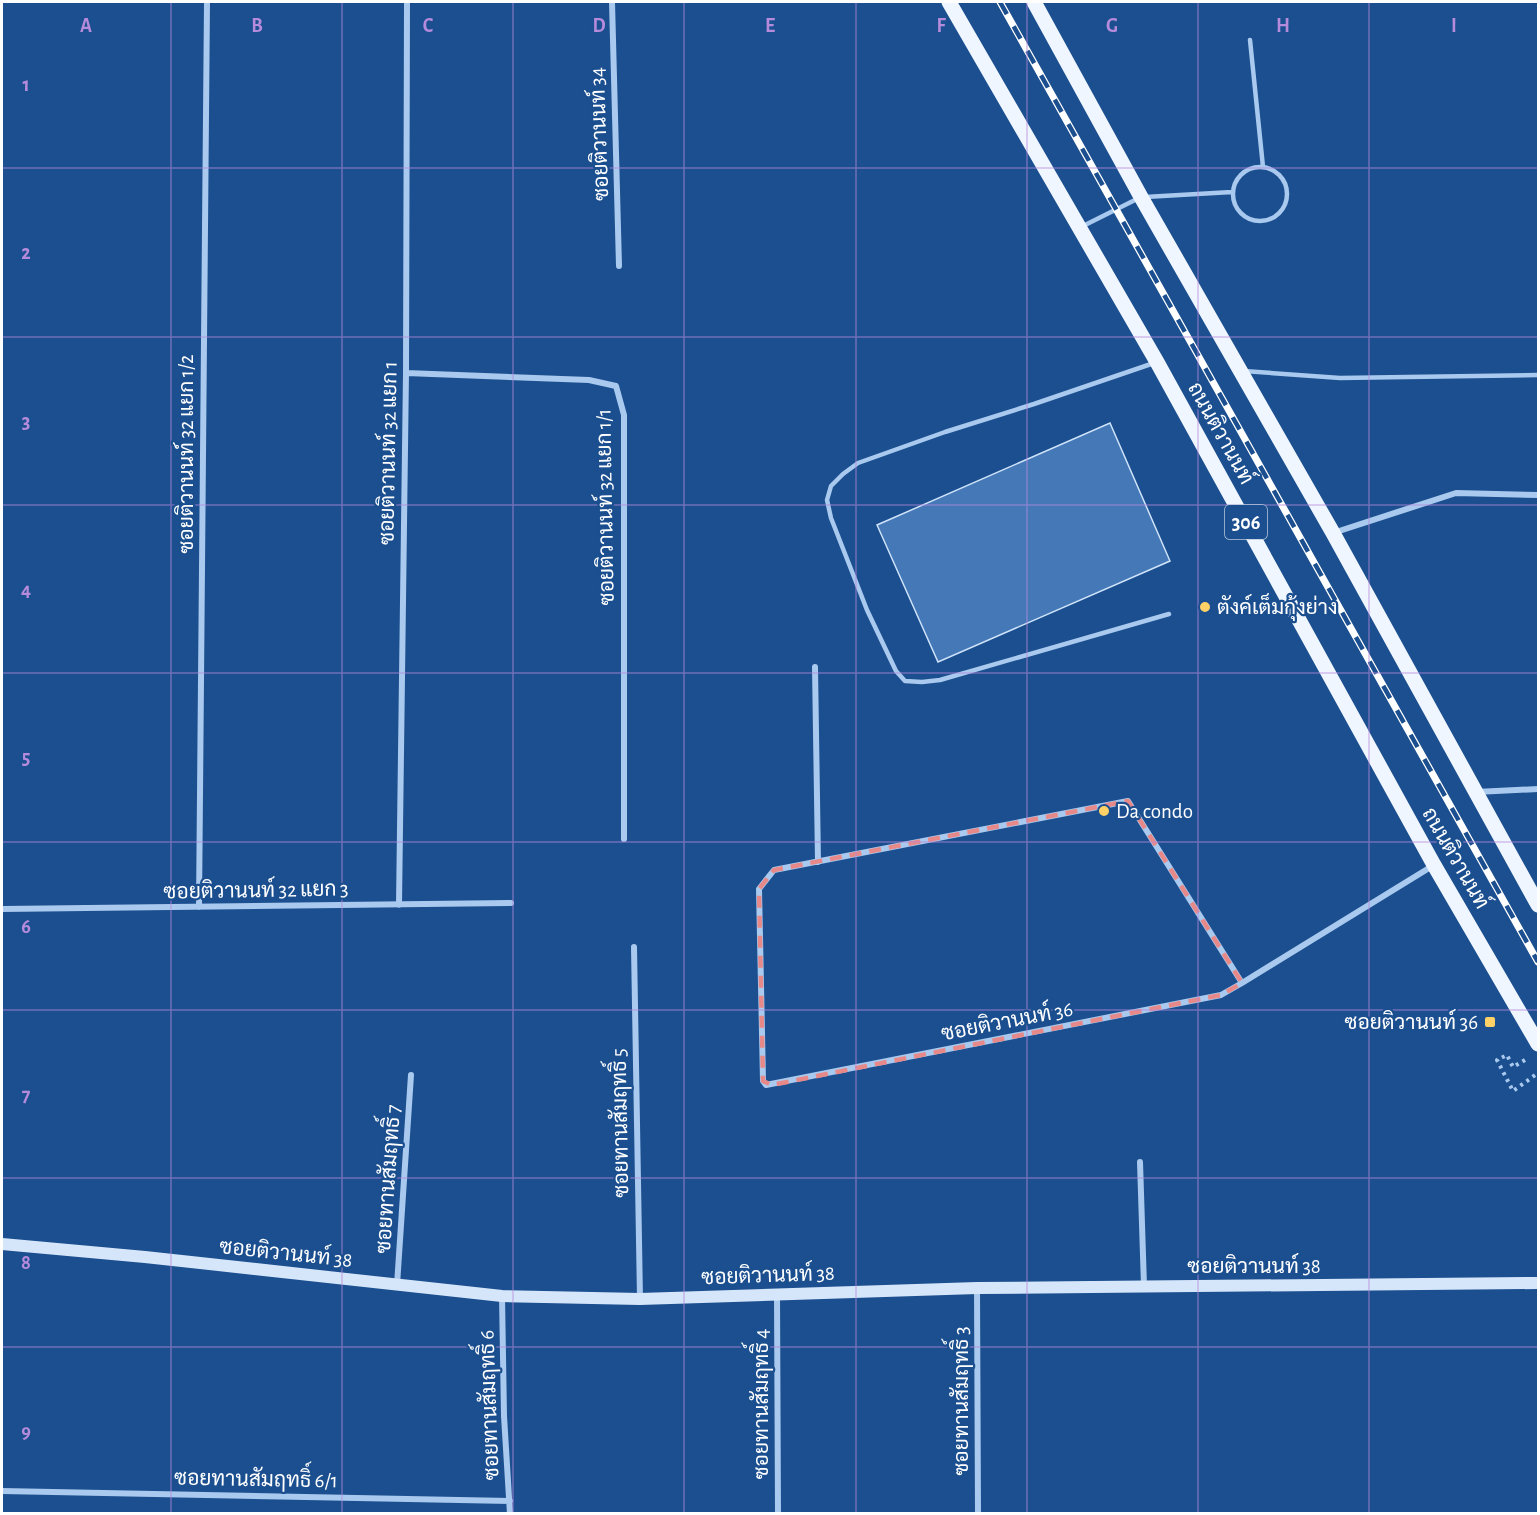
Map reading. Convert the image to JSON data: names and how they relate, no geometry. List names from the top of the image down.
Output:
{
  "streets": {
    "main road": ["ถนนติวานนท์", "306"],
    "street": [
      "ซอยติวานนท์ 34",
      "ซอยติวานนท์ 32 แยก 1",
      "ซอยติวานนท์ 32 แยก 1/2",
      "ซอยติวานนท์ 32 แยก 1/1",
      "ซอยติวานนท์ 32 แยก 3",
      "ซอยติวานนท์ 36",
      "ซอยทานสัมฤทธิ์ 5",
      "ซอยทานสัมฤทธิ์ 7",
      "ซอยติวานนท์ 38",
      "ซอยทานสัมฤทธิ์ 3",
      "ซอยทานสัมฤทธิ์ 4",
      "ซอยทานสัมฤทธิ์ 6",
      "ซอยทานสัมฤทธิ์ 6/1"
    ]
  },
  "crossings": [
    ["ถนนติวานนท์", "ซอยติวานนท์ 36"],
    ["ซอยติวานนท์ 32 แยก 1", "ซอยติวานนท์ 32 แยก 1/1"],
    ["ซอยติวานนท์ 32 แยก 1", "ซอยติวานนท์ 32 แยก 3"],
    ["ซอยติวานนท์ 32 แยก 1/2", "ซอยติวานนท์ 32 แยก 3"],
    ["ซอยทานสัมฤทธิ์ 5", "ซอยติวานนท์ 38"],
    ["ซอยทานสัมฤทธิ์ 7", "ซอยติวานนท์ 38"],
    ["ซอยติวานนท์ 38", "ซอยทานสัมฤทธิ์ 3"],
    ["ซอยติวานนท์ 38", "ซอยทานสัมฤทธิ์ 4"],
    ["ซอยติวานนท์ 38", "ซอยทานสัมฤทธิ์ 6"],
    ["ซอยทานสัมฤทธิ์ 6", "ซอยทานสัมฤทธิ์ 6/1"]
  ],
  "places": {
    "other": ["ตังค์เต็มกุ้งย่าง", "Da condo"],
    "transit": ["ซอยติวานนท์ 36"]
  },
  "grid": {
    "columns": [
      "A",
      "B",
      "C",
      "D",
      "E",
      "F",
      "G",
      "H",
      "I"
    ],
    "rows": [
      "1",
      "2",
      "3",
      "4",
      "5",
      "6",
      "7",
      "8",
      "9"
    ]
  }
}
